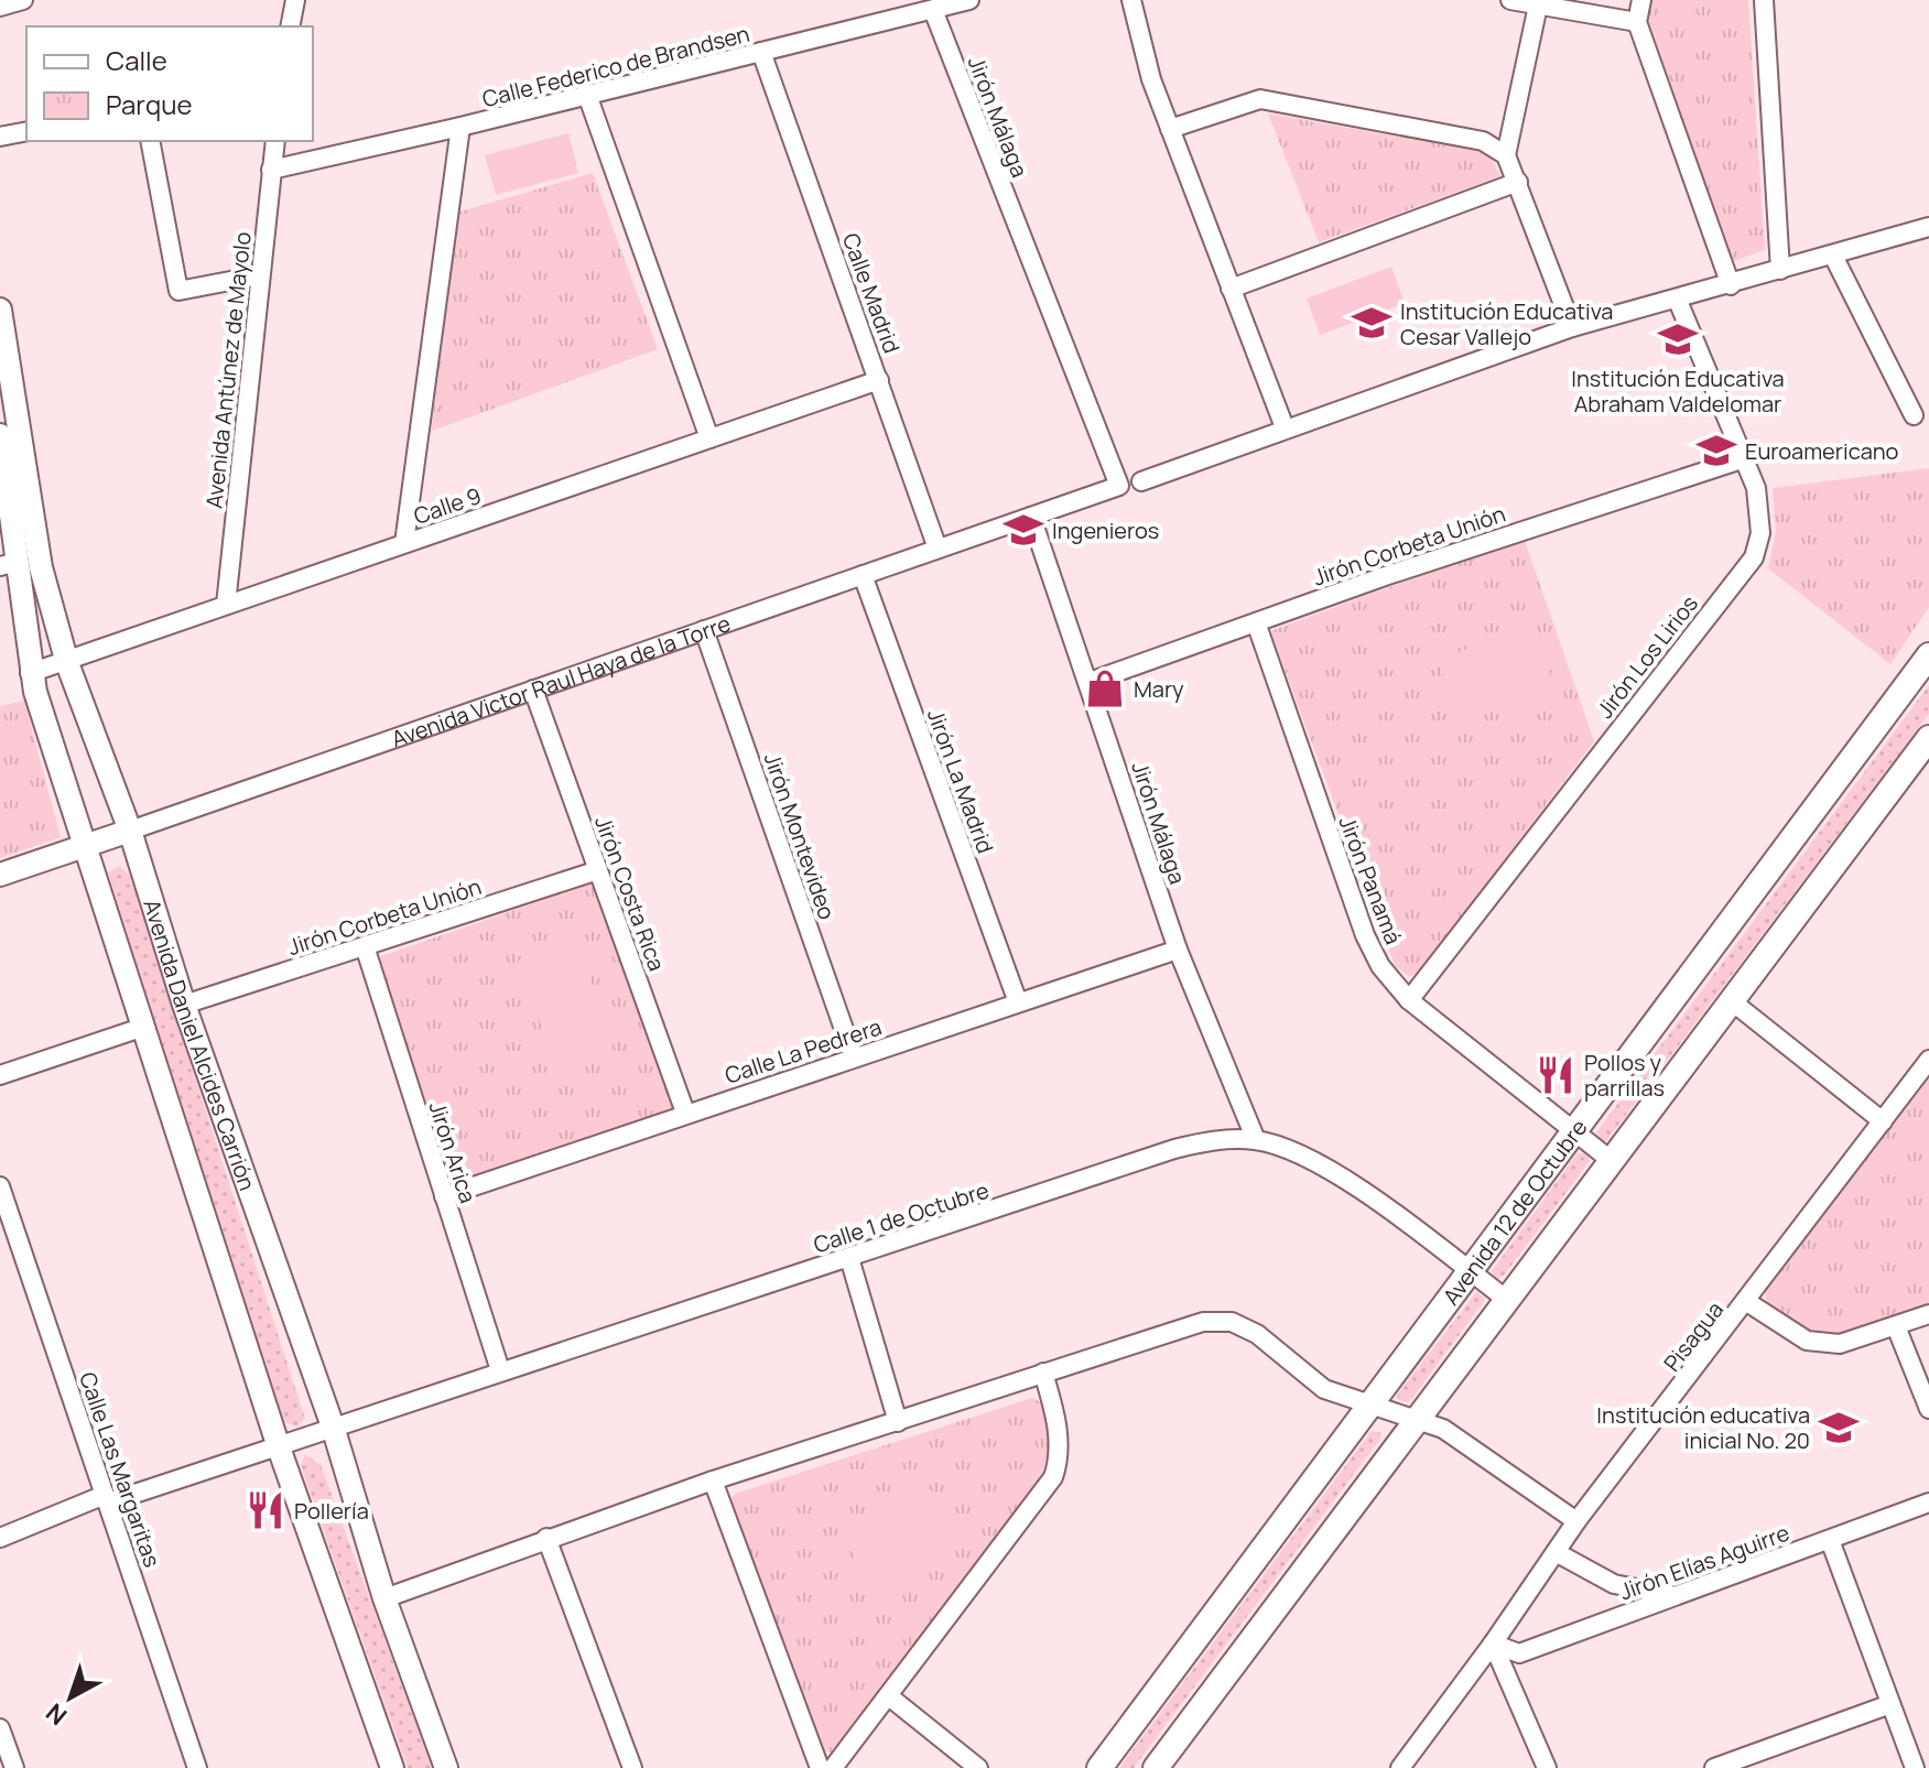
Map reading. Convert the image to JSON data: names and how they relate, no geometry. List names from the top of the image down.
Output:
{
  "streets": {
    "main road": ["Avenida 12 de Octubre"],
    "street": [
      "Calle Federico de Brandsen",
      "Jirón Málaga",
      "Calle Madrid",
      "Avenida Antúnez de Mayolo",
      "Calle 9",
      "Jirón Corbeta Unión",
      "Jirón Los Lirios",
      "Avenida Victor Raul Haya de la Torre",
      "Jirón La Madrid",
      "Jirón Montevideo",
      "Jirón Panamá",
      "Jirón Costa Rica",
      "Avenida Daniel Alcides Carrión",
      "Calle La Pedrera",
      "Jirón Arica",
      "Calle 1 de Octubre",
      "Pisagua",
      "Calle Las Margaritas",
      "Jirón Elías Aguirre"
    ]
  },
  "crossings": [
    ["Calle Federico de Brandsen", "Jirón Málaga"],
    ["Calle Federico de Brandsen", "Calle Madrid"],
    ["Calle Federico de Brandsen", "Avenida Antúnez de Mayolo"],
    ["Jirón Málaga", "Jirón Corbeta Unión"],
    ["Jirón Málaga", "Avenida Victor Raul Haya de la Torre"],
    ["Jirón Málaga", "Calle La Pedrera"],
    ["Jirón Málaga", "Calle 1 de Octubre"],
    ["Calle Madrid", "Calle 9"],
    ["Calle Madrid", "Avenida Victor Raul Haya de la Torre"],
    ["Avenida Antúnez de Mayolo", "Calle 9"],
    ["Calle 9", "Avenida Daniel Alcides Carrión"],
    ["Jirón Corbeta Unión", "Jirón Los Lirios"],
    ["Jirón Corbeta Unión", "Jirón Panamá"],
    ["Jirón Corbeta Unión", "Jirón Costa Rica"],
    ["Jirón Corbeta Unión", "Avenida Daniel Alcides Carrión"],
    ["Jirón Corbeta Unión", "Jirón Arica"],
    ["Jirón Los Lirios", "Jirón Panamá"],
    ["Avenida Victor Raul Haya de la Torre", "Jirón La Madrid"],
    ["Avenida Victor Raul Haya de la Torre", "Jirón Montevideo"],
    ["Avenida Victor Raul Haya de la Torre", "Jirón Costa Rica"],
    ["Avenida Victor Raul Haya de la Torre", "Avenida Daniel Alcides Carrión"],
    ["Jirón La Madrid", "Calle La Pedrera"],
    ["Jirón Montevideo", "Calle La Pedrera"],
    ["Jirón Panamá", "Avenida 12 de Octubre"],
    ["Jirón Costa Rica", "Calle La Pedrera"],
    ["Avenida Daniel Alcides Carrión", "Calle 1 de Octubre"],
    ["Calle La Pedrera", "Jirón Arica"],
    ["Jirón Arica", "Calle 1 de Octubre"],
    ["Avenida 12 de Octubre", "Calle 1 de Octubre"],
    ["Calle 1 de Octubre", "Calle Las Margaritas"],
    ["Pisagua", "Jirón Elías Aguirre"]
  ],
  "places": {
    "school or university": [
      "Institución Educativa Cesar Vallejo",
      "Institución Educativa Abraham Valdelomar",
      "Euroamericano",
      "Ingenieros",
      "Institución educativa inicial No. 20"
    ],
    "shop": ["Mary"],
    "restaurant": ["Pollos y parrillas", "Pollería"]
  },
  "legend": ["Calle", "Parque"],
  "north": "bottom left"
}
